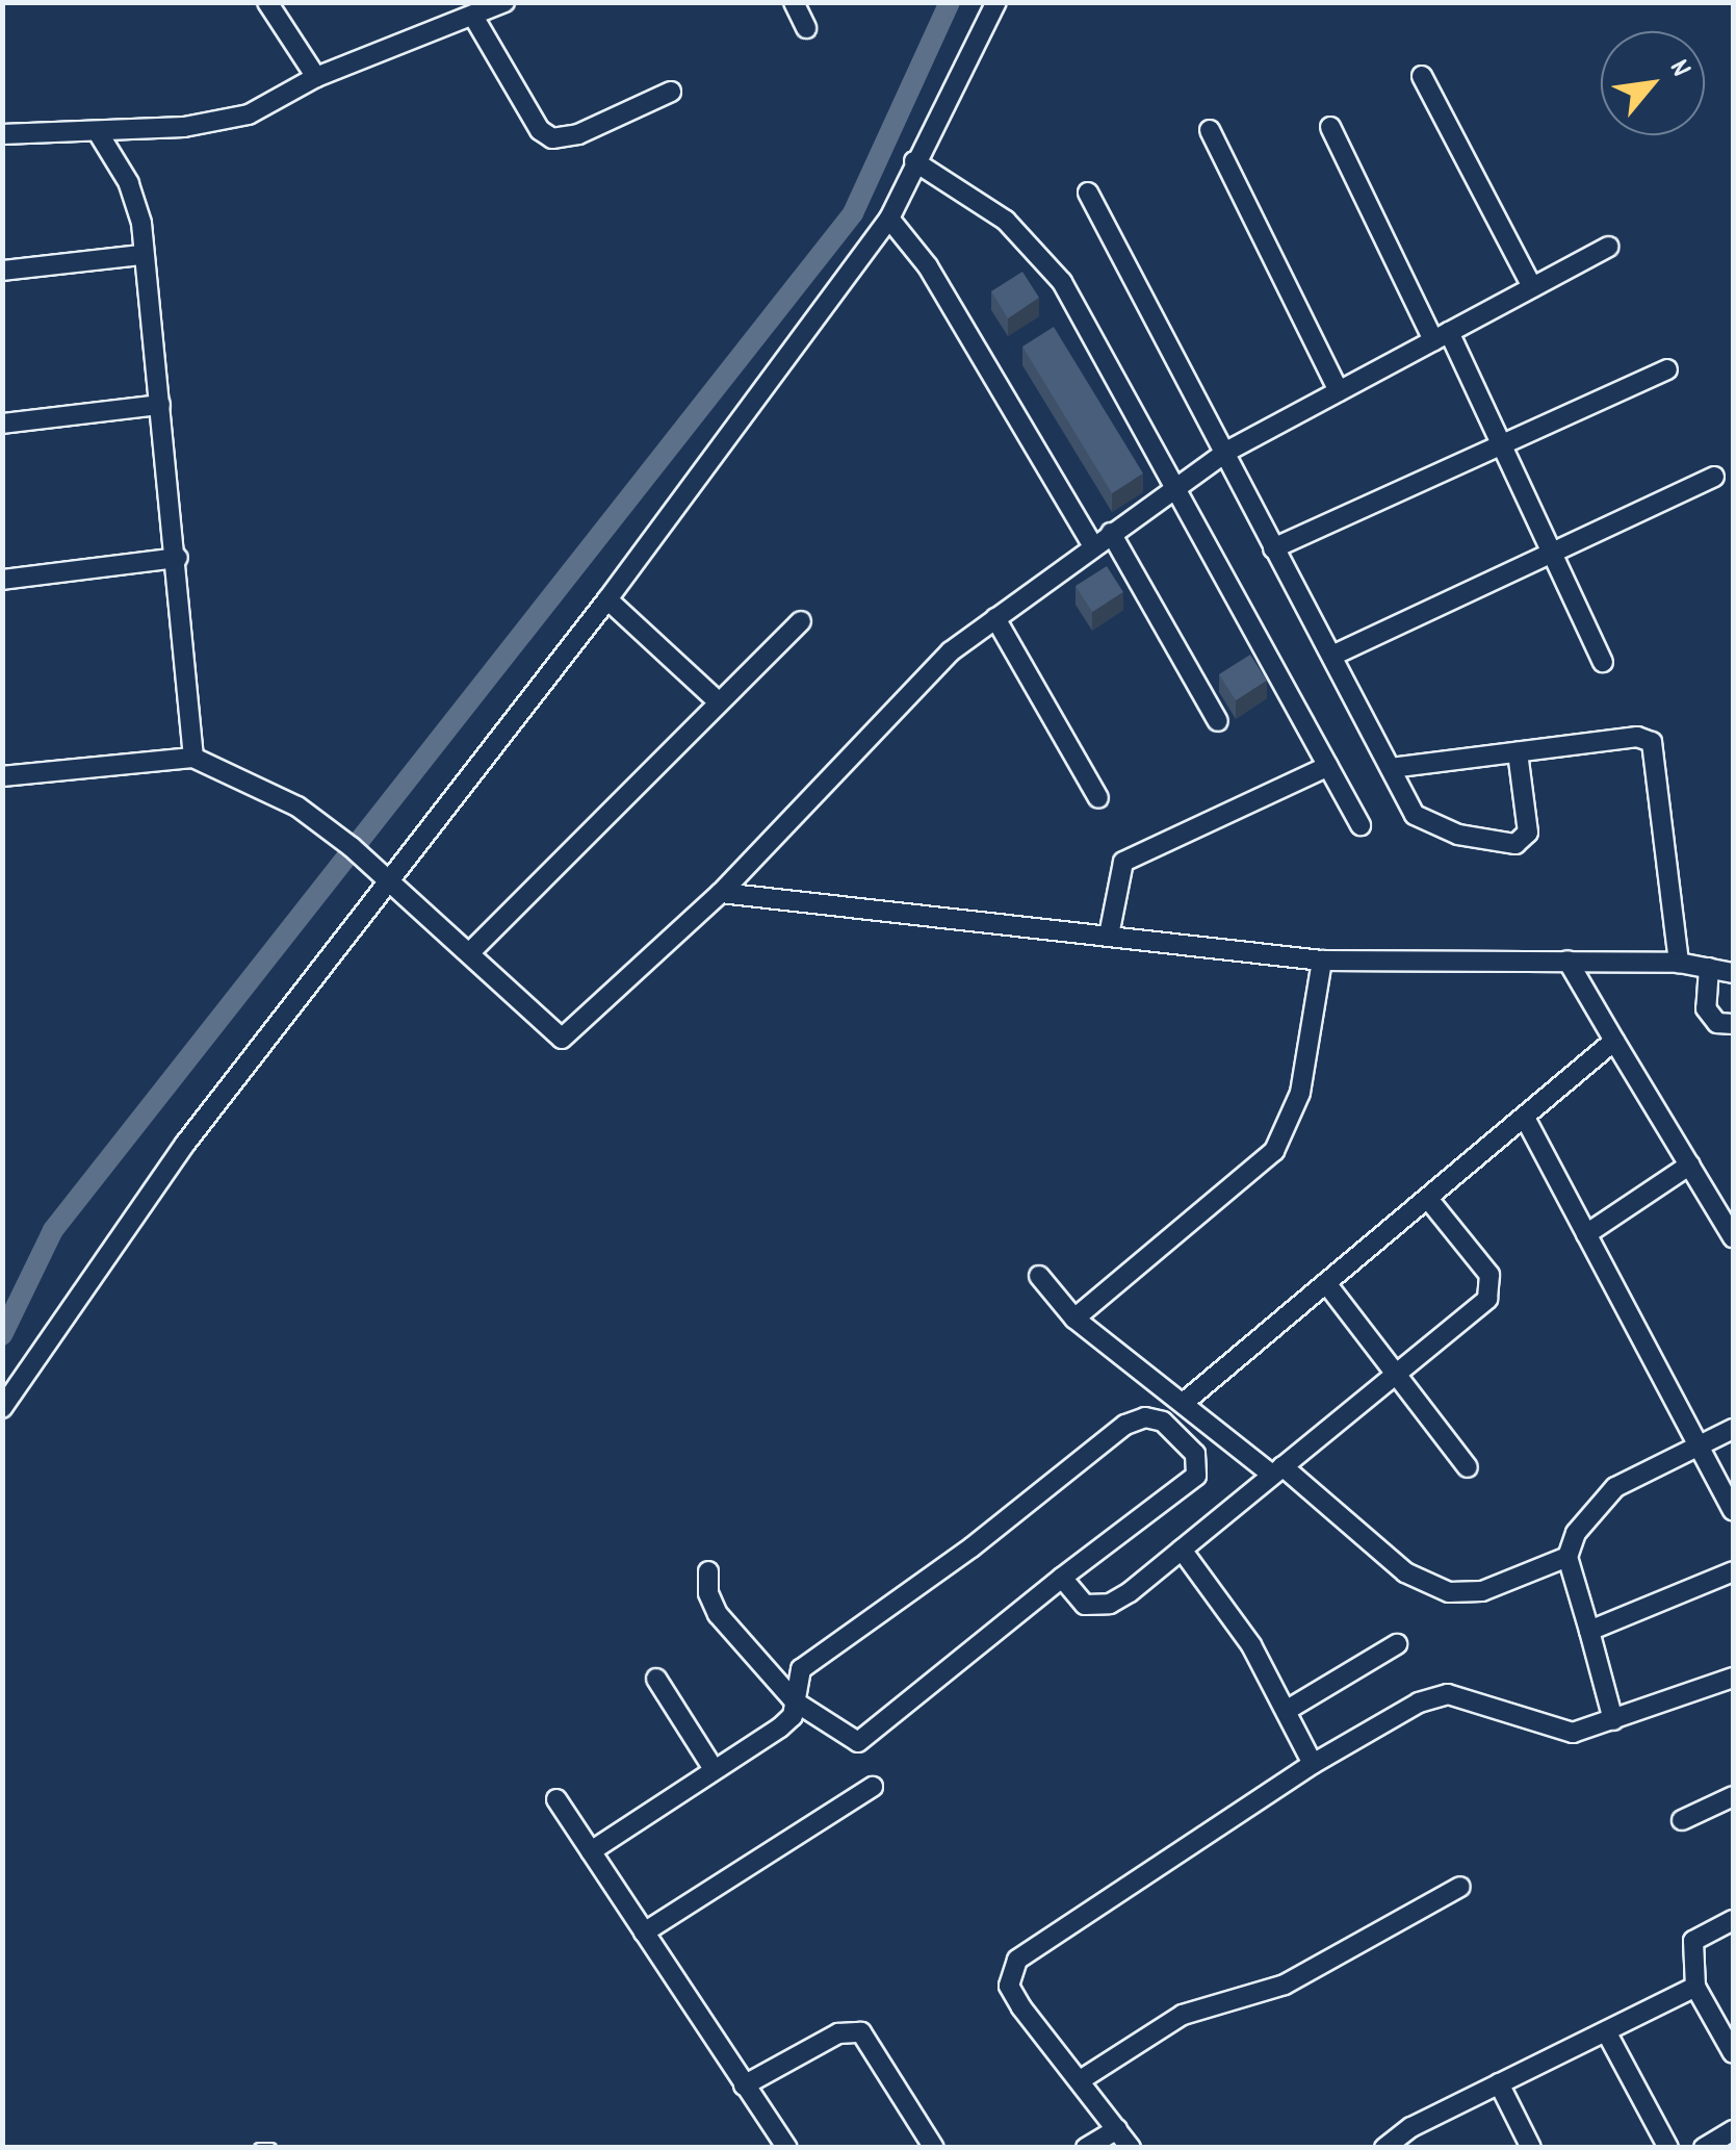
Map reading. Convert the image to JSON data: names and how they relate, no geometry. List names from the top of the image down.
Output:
{
  "north": "top right"
}
